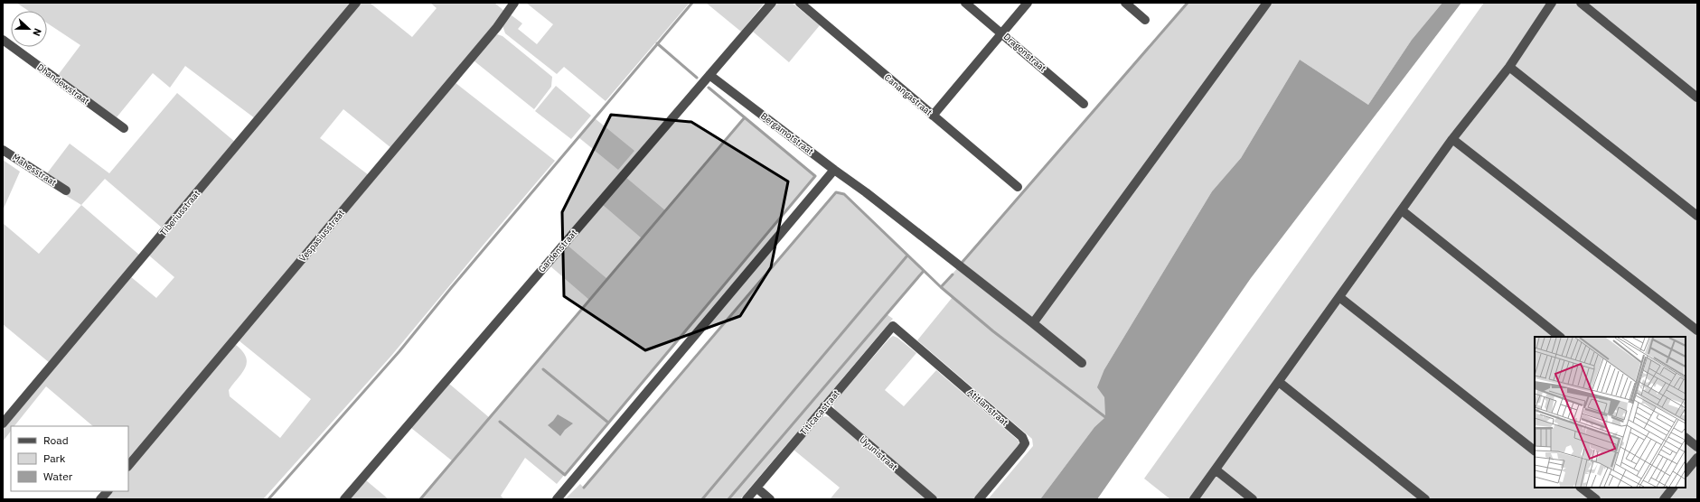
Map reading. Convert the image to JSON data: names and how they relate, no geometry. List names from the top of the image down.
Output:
{
  "streets": {
    "street": [
      "Dragonstraat",
      "Dhandewstraat",
      "Canangastraat",
      "Bergamotstraat",
      "Mahesstraat",
      "Tiberiusstraat",
      "Vespasiusstraat",
      "Gardenstraat",
      "Atitlanstraat",
      "Titicacastraat",
      "Uyunistraat"
    ]
  },
  "crossings": [
    ["Bergamotstraat", "Gardenstraat"],
    ["Atitlanstraat", "Titicacastraat"],
    ["Titicacastraat", "Uyunistraat"]
  ],
  "legend": ["Road", "Park", "Water"],
  "north": "right"
}
